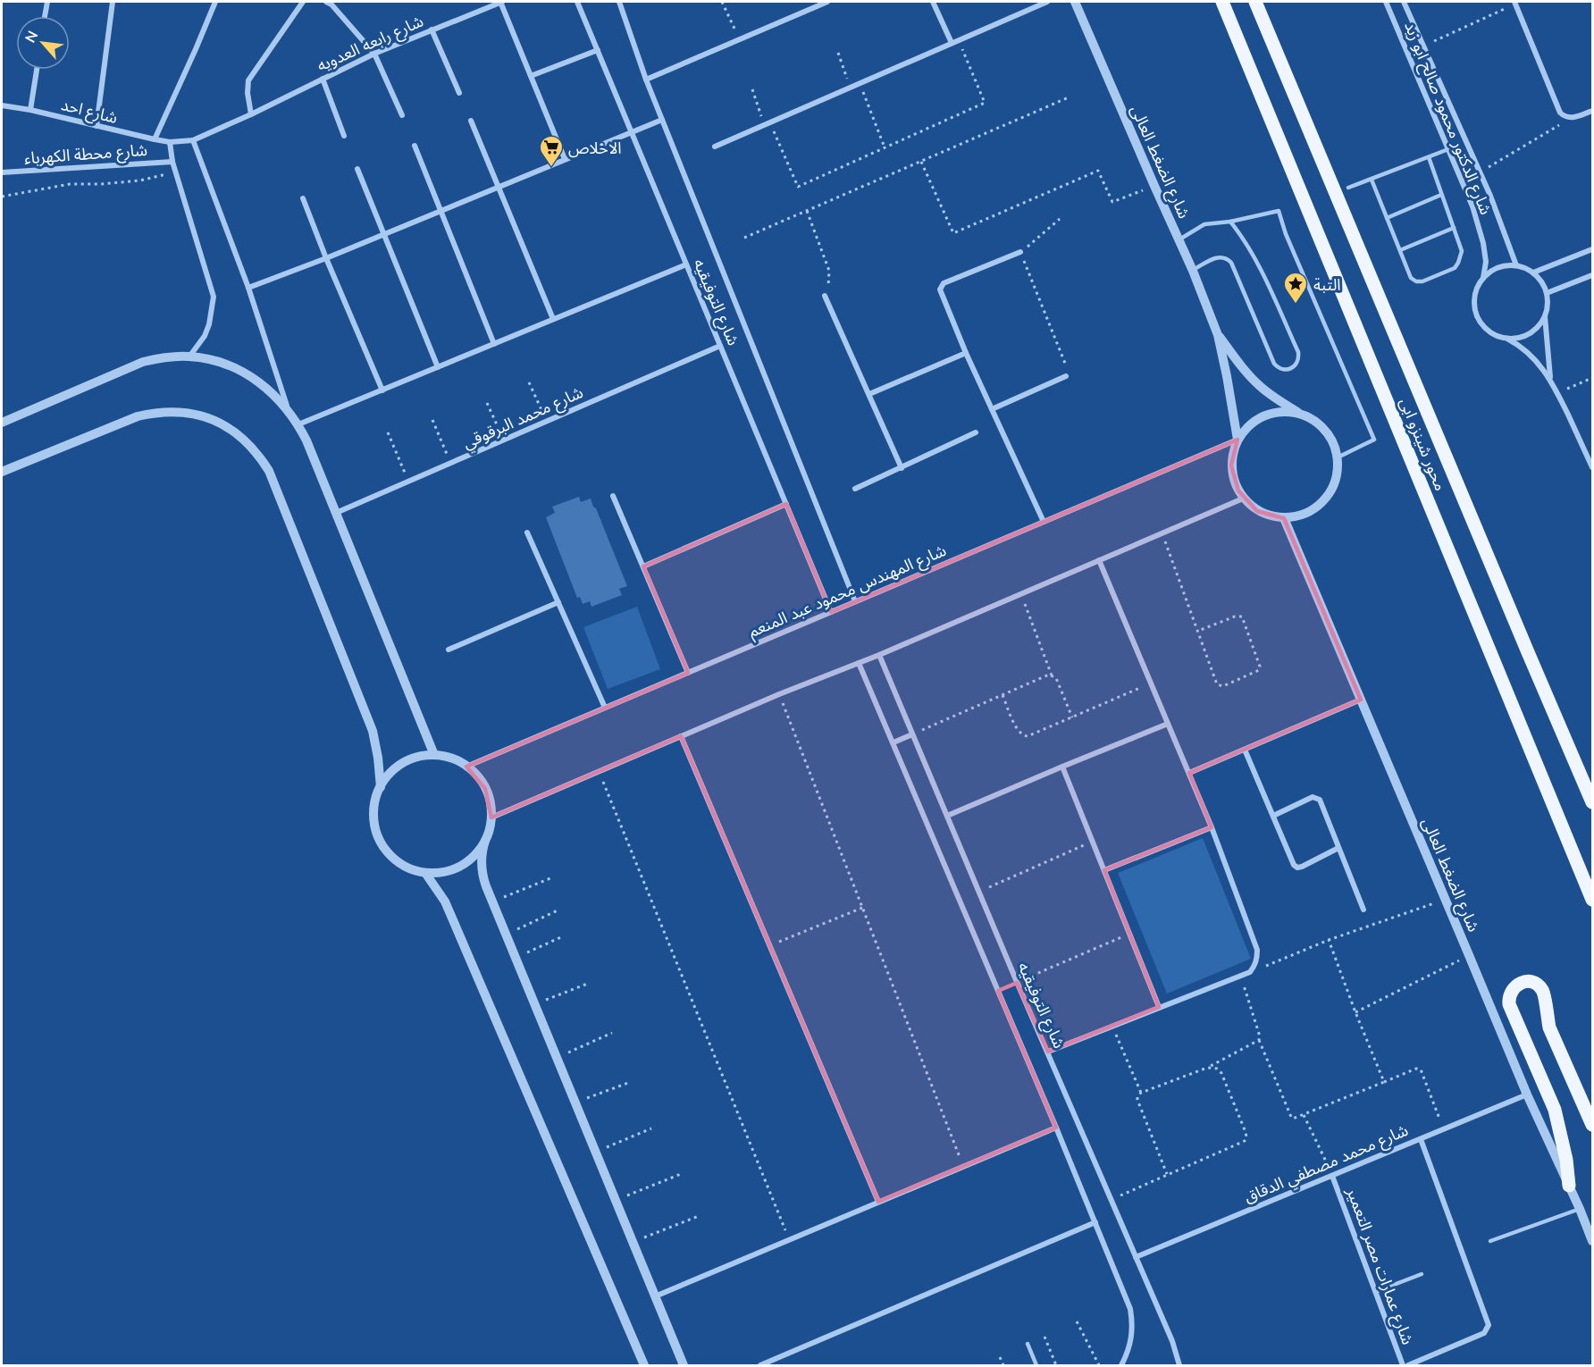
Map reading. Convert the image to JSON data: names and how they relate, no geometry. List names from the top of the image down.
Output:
{
  "streets": {
    "main road": ["محور شينزو ابى"],
    "street": [
      "شارع رابعه العدويه",
      "شارع احد",
      "شارع الدكتور محمود صالح ابو زيد",
      "شارع محطة الكهرباء",
      "شارع الضغط العالى",
      "شارع التوفيقيه",
      "شارع محمد البرقوقي",
      "شارع المهندس محمود عبد المنعم",
      "شارع محمد مصطفي الدقاق",
      "شارع عمارات مصر التعمير"
    ]
  },
  "crossings": [
    ["شارع رابعه العدويه", "شارع احد"],
    ["شارع الضغط العالى", "شارع المهندس محمود عبد المنعم"],
    ["شارع الضغط العالى", "شارع محمد مصطفي الدقاق"],
    ["شارع التوفيقيه", "شارع محمد البرقوقي"],
    ["شارع التوفيقيه", "شارع المهندس محمود عبد المنعم"],
    ["شارع التوفيقيه", "شارع محمد مصطفي الدقاق"],
    ["شارع محمد مصطفي الدقاق", "شارع عمارات مصر التعمير"]
  ],
  "places": {
    "supermarket": ["الاخلاص"],
    "place": ["التبة"]
  },
  "north": "top left"
}
